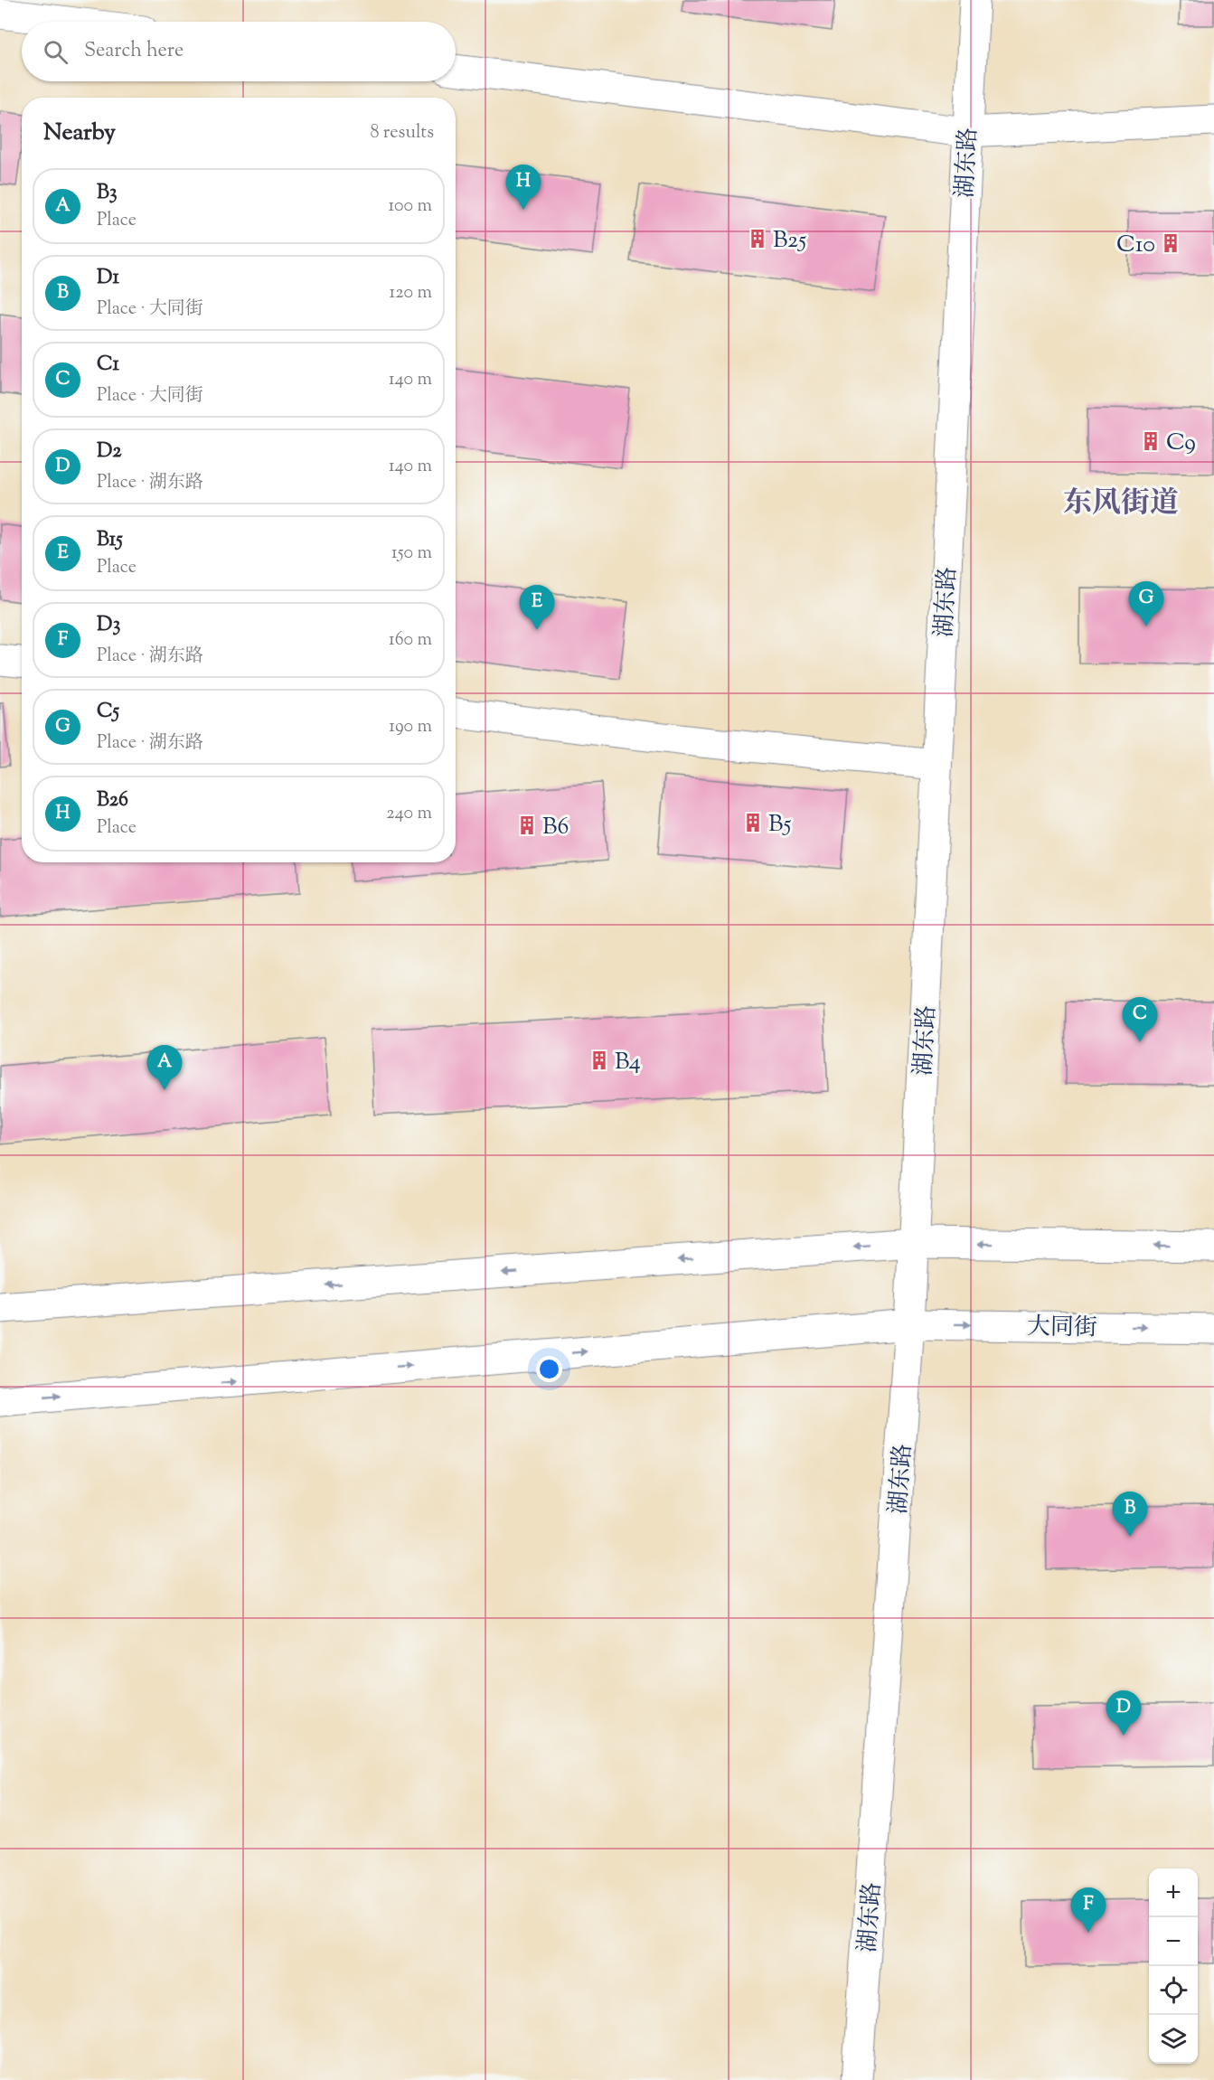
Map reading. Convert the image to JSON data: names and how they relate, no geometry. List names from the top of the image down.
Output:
{
  "streets": {
    "street": ["湖东路", "大同街"]
  },
  "crossings": [
    ["湖东路", "大同街"]
  ],
  "districts": ["东风街道"],
  "places": {
    "building": [
      "B25",
      "C10",
      "C9",
      "B5",
      "B6",
      "B4"
    ]
  },
  "page": {
    "search": "Search here",
    "heading": ["Nearby", "8 results"],
    "pins": [
      "H",
      "G",
      "E",
      "C",
      "A",
      "B",
      "D",
      "F"
    ],
    "list": [
      {
        "mark": "A",
        "name": "B3",
        "note": "Place",
        "value": "100 m"
      },
      {
        "mark": "B",
        "name": "D1",
        "note": "Place · 大同街",
        "value": "120 m"
      },
      {
        "mark": "C",
        "name": "C1",
        "note": "Place · 大同街",
        "value": "140 m"
      },
      {
        "mark": "D",
        "name": "D2",
        "note": "Place · 湖东路",
        "value": "140 m"
      },
      {
        "mark": "E",
        "name": "B15",
        "note": "Place",
        "value": "150 m"
      },
      {
        "mark": "F",
        "name": "D3",
        "note": "Place · 湖东路",
        "value": "160 m"
      },
      {
        "mark": "G",
        "name": "C5",
        "note": "Place · 湖东路",
        "value": "190 m"
      },
      {
        "mark": "H",
        "name": "B26",
        "note": "Place",
        "value": "240 m"
      }
    ],
    "map_buttons": ["+", "−"]
  }
}
